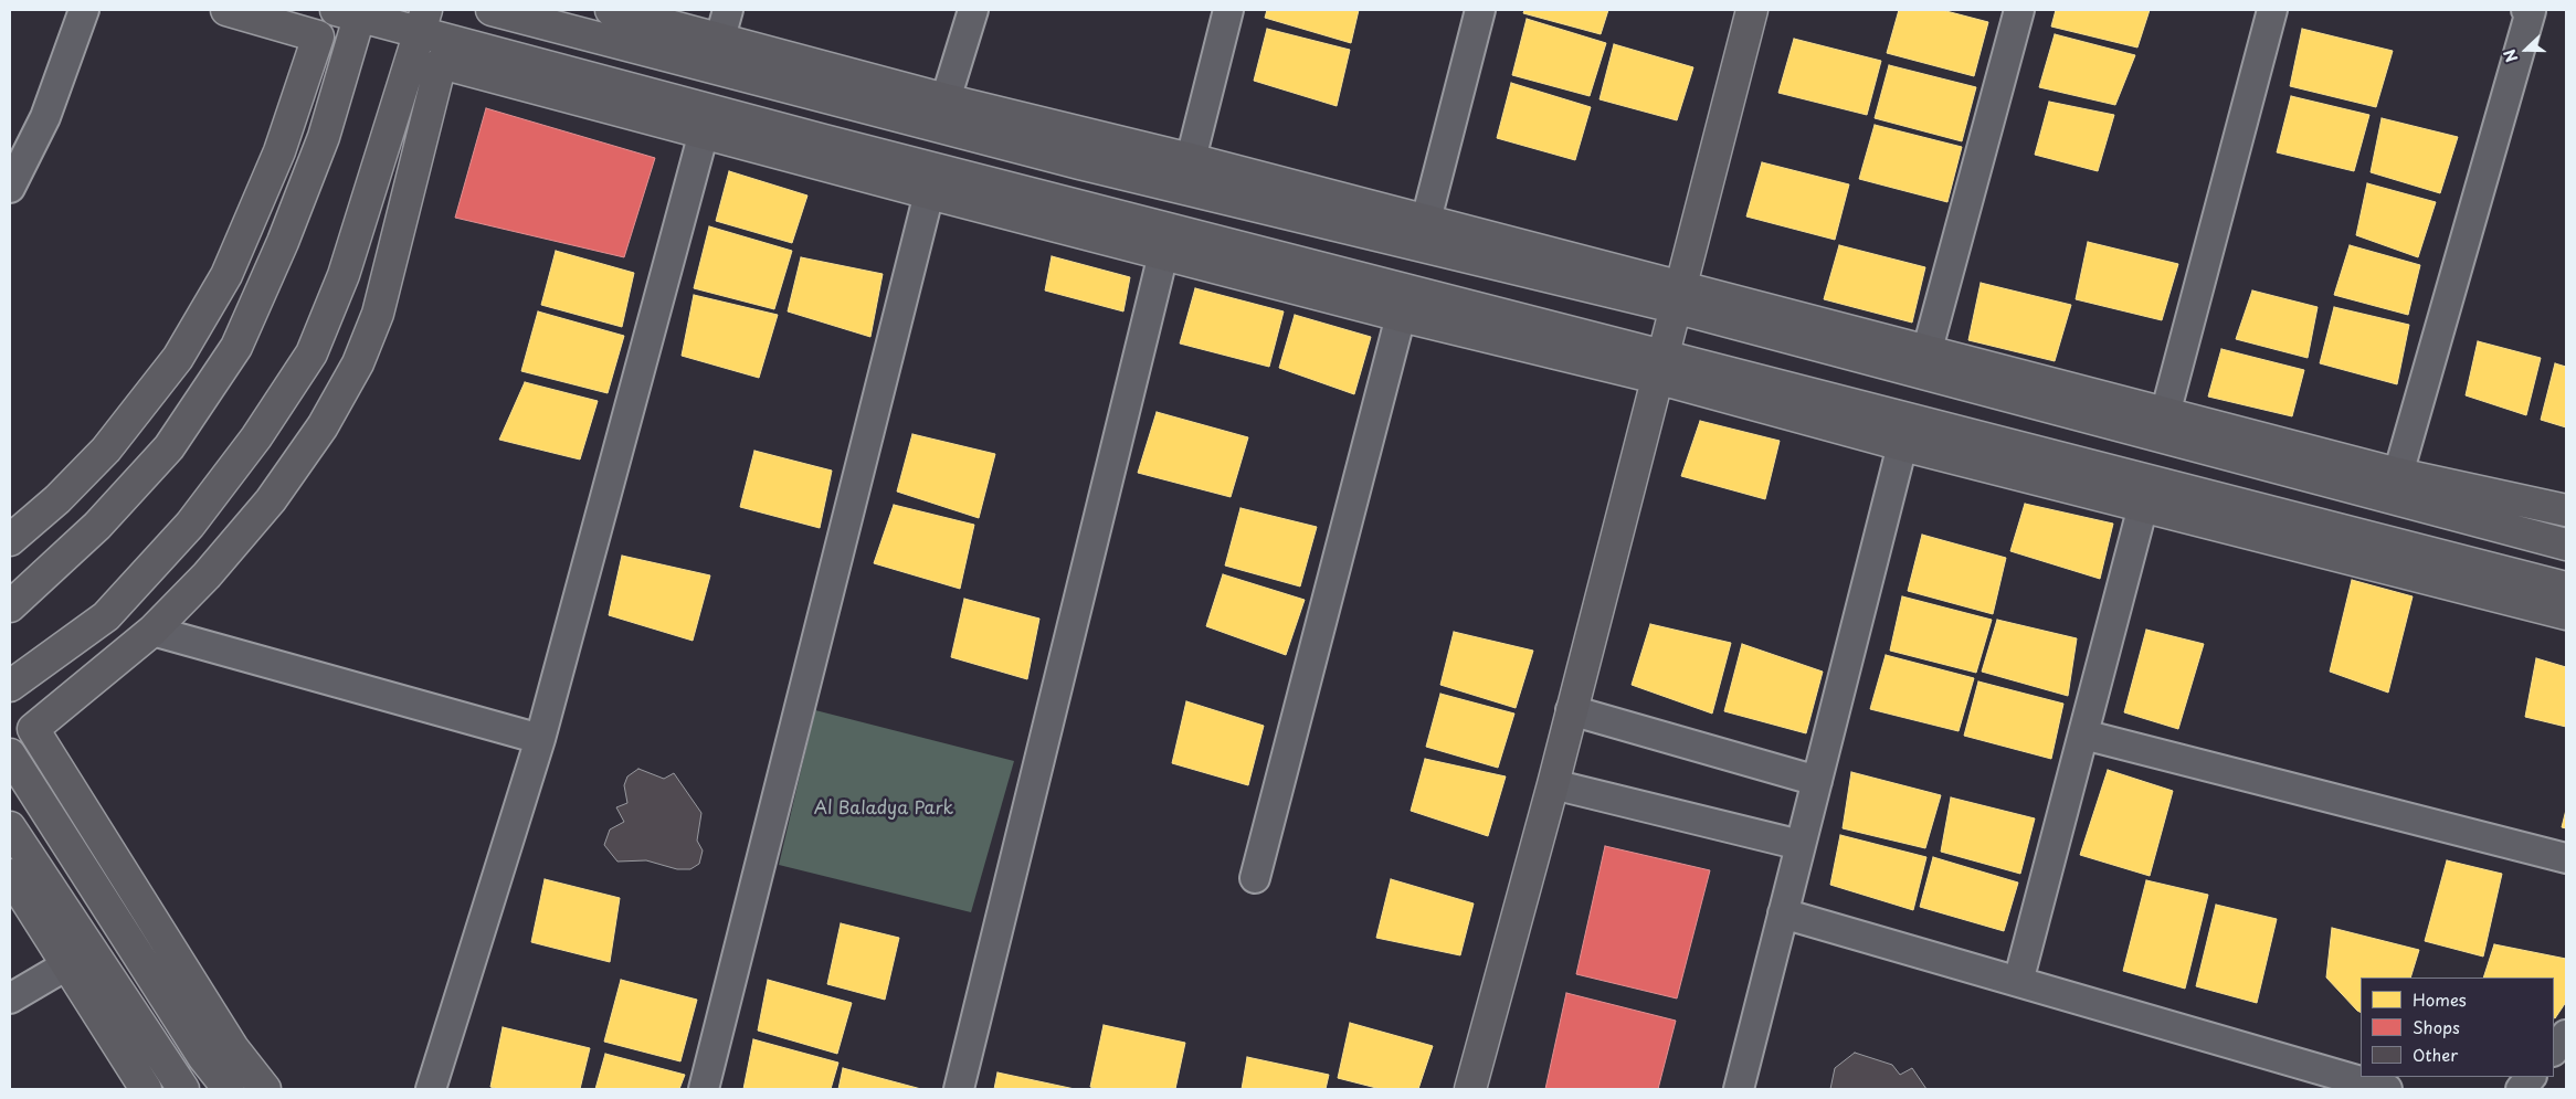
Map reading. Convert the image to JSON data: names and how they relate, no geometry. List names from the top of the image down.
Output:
{
  "parks": ["Al Baladya Park"],
  "legend": ["Homes", "Shops", "Other"],
  "north": "left"
}
